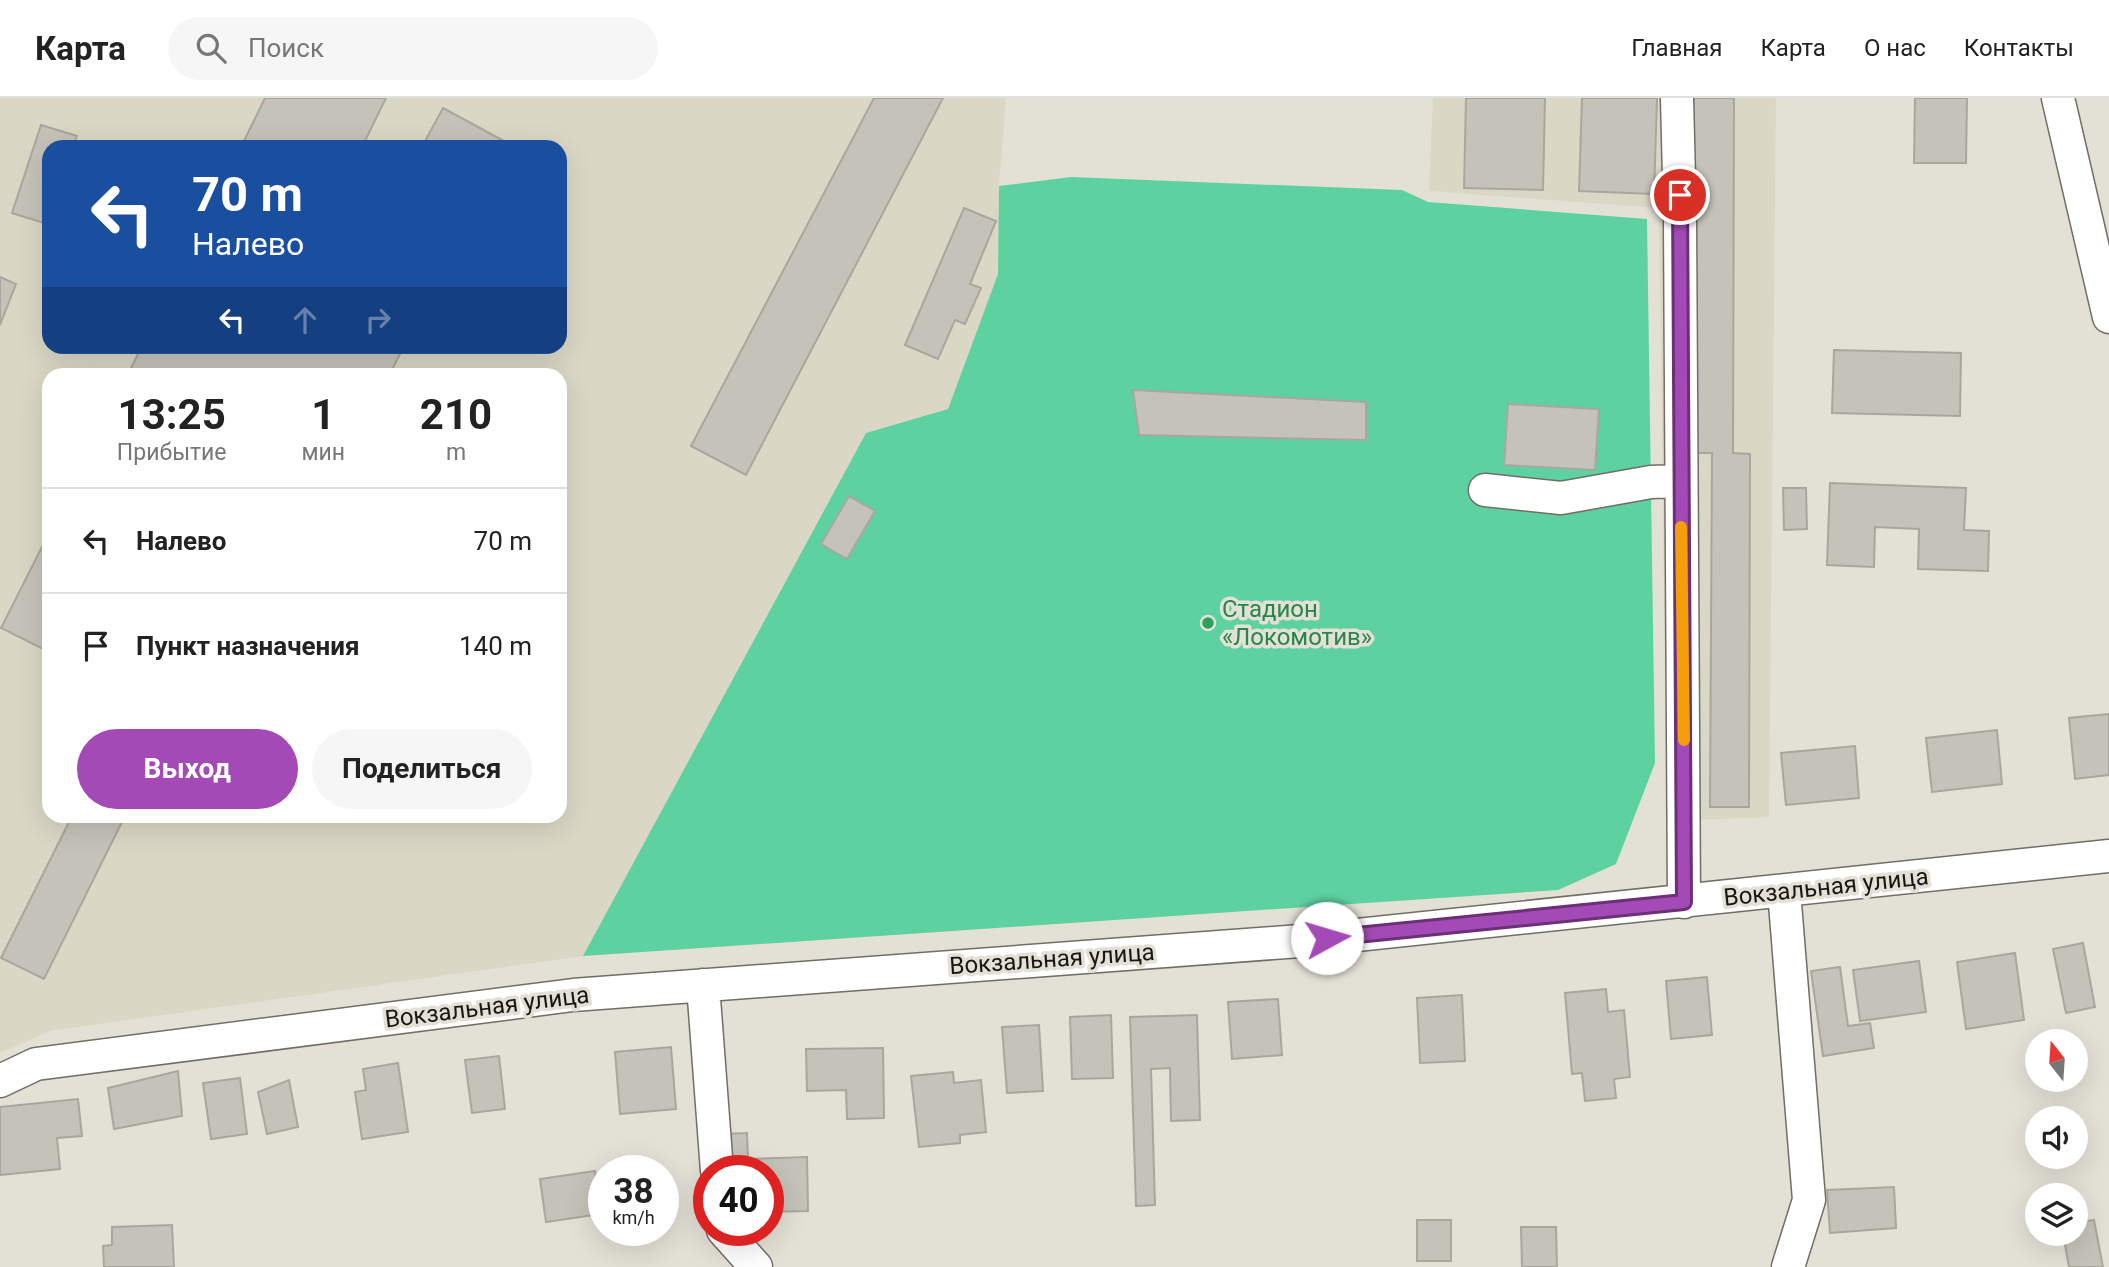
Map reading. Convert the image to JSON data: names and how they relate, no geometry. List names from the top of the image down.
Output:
{
  "streets": {
    "street": ["Вокзальная улица"]
  },
  "places": ["Стадион «Локомотив»"],
  "north": "top",
  "page": {
    "header": "Карта",
    "search": "Поиск",
    "nav": [
      "Главная",
      "Карта",
      "О нас",
      "Контакты"
    ],
    "turn": ["70 m", "Налево"],
    "eta": [
      "13:25",
      "Прибытие",
      "1",
      "мин",
      "210",
      "m"
    ],
    "list": [
      {
        "name": "Налево",
        "value": "70 m"
      },
      {
        "name": "Пункт назначения",
        "value": "140 m"
      }
    ],
    "buttons": ["Выход", "Поделиться"],
    "speed": "38 km/h",
    "limit": "40"
  }
}
